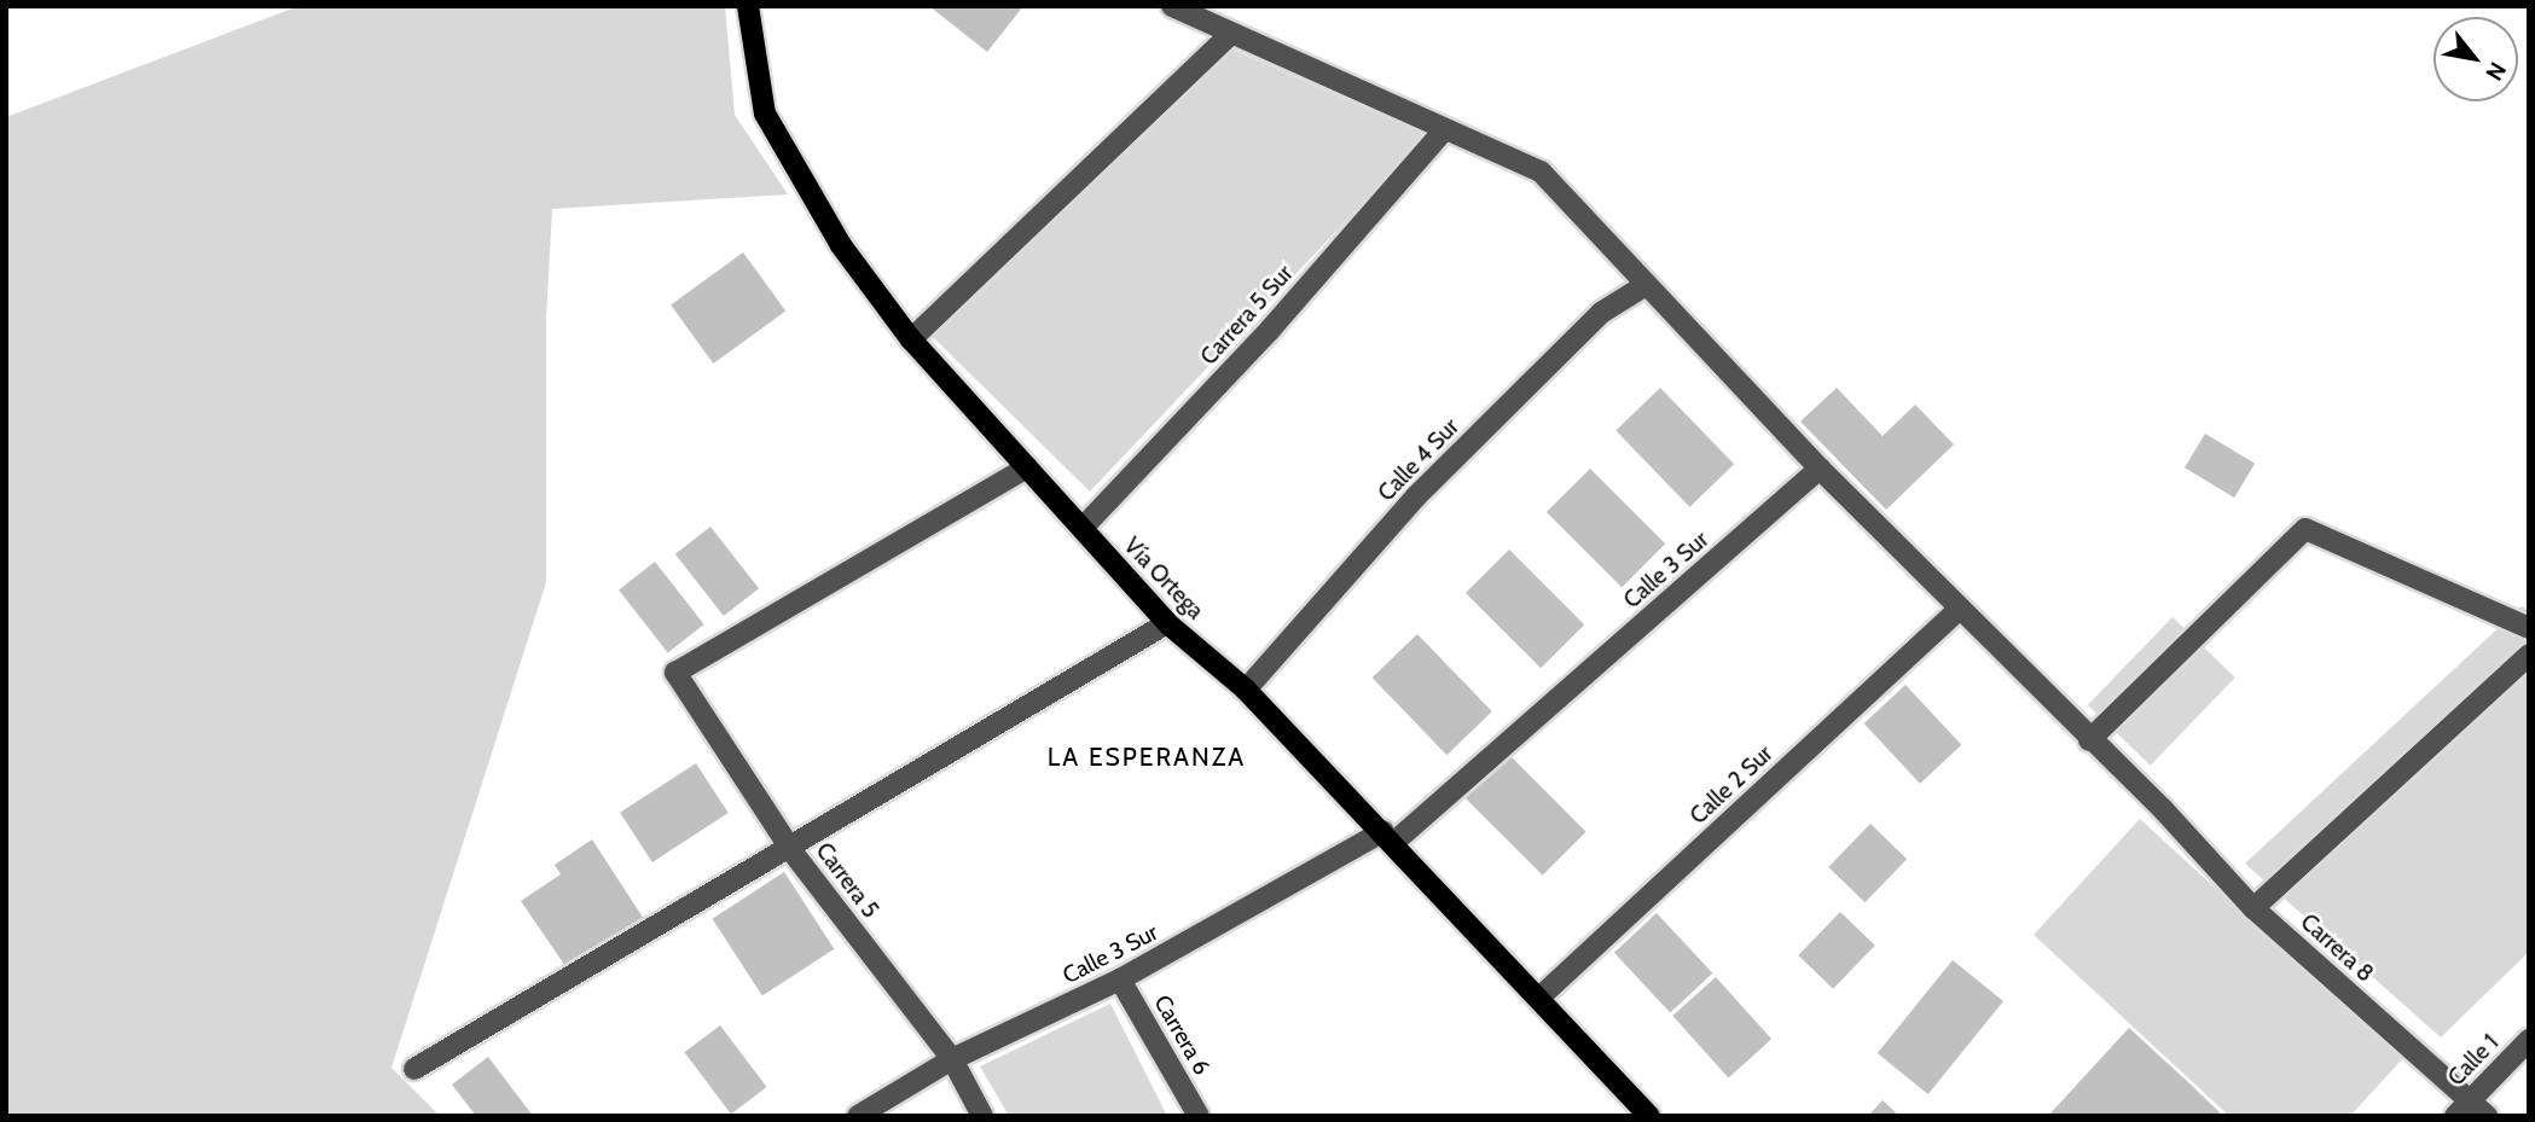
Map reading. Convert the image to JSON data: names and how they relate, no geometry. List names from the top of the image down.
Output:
{
  "streets": {
    "main road": ["Vía Ortega"],
    "street": [
      "Carrera 5 Sur",
      "Calle 4 Sur",
      "Calle 3 Sur",
      "Calle 2 Sur",
      "Carrera 5",
      "Carrera 8",
      "Carrera 6",
      "Calle 1"
    ]
  },
  "crossings": [
    ["Carrera 5 Sur", "Vía Ortega"],
    ["Carrera 5 Sur", "Carrera 8"],
    ["Calle 4 Sur", "Vía Ortega"],
    ["Calle 4 Sur", "Carrera 8"],
    ["Calle 3 Sur", "Vía Ortega"],
    ["Calle 3 Sur", "Carrera 5"],
    ["Calle 3 Sur", "Carrera 8"],
    ["Calle 3 Sur", "Carrera 6"],
    ["Vía Ortega", "Calle 2 Sur"],
    ["Vía Ortega", "Carrera 5"],
    ["Calle 2 Sur", "Carrera 8"],
    ["Carrera 8", "Calle 1"]
  ],
  "districts": ["LA ESPERANZA"],
  "north": "bottom right"
}
